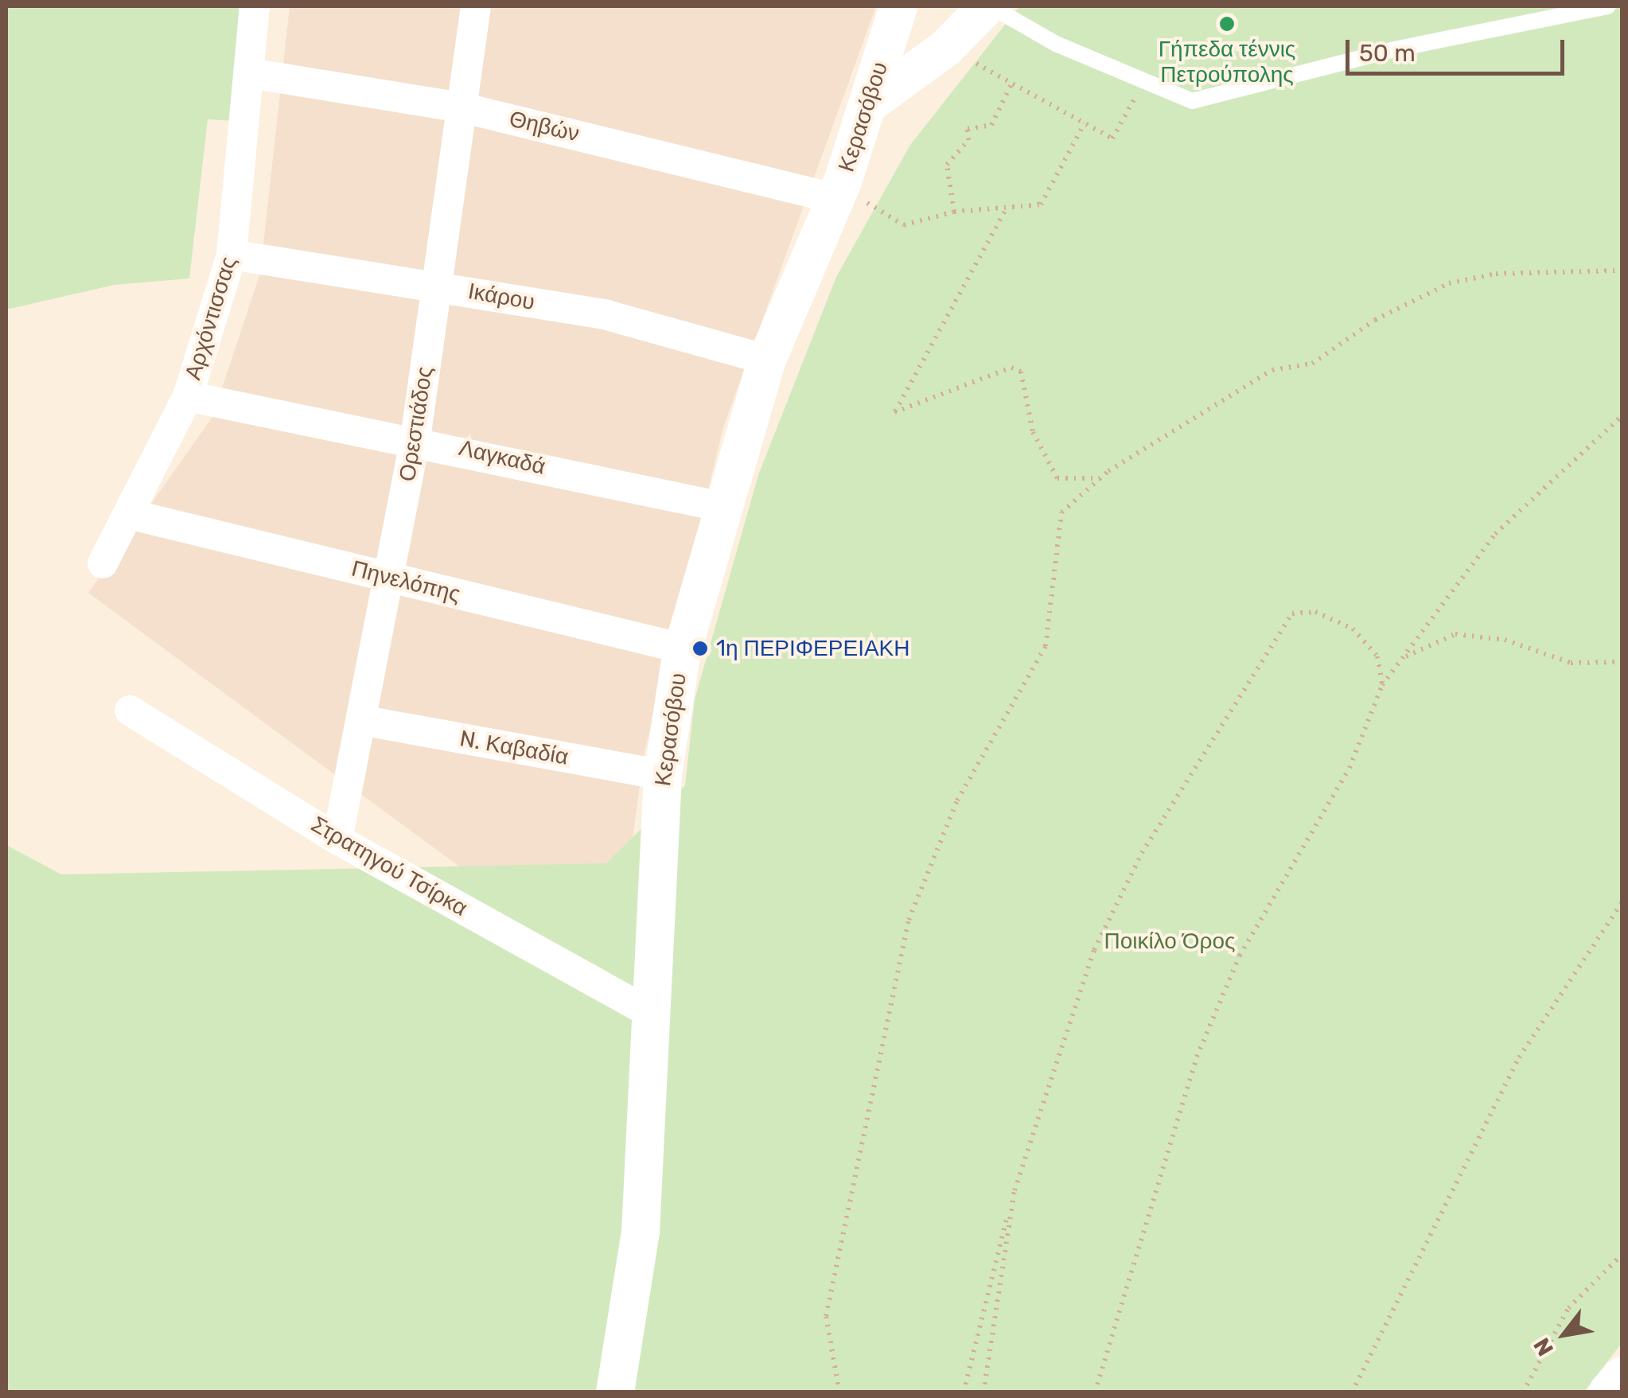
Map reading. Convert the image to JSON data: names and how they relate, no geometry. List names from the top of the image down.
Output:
{
  "streets": {
    "street": [
      "Κερασόβου",
      "Θηβών",
      "Ικάρου",
      "Αρχόντισσας",
      "Ορεστιάδος",
      "Λαγκαδά",
      "Πηνελόπης",
      "N. Καβαδία",
      "Στρατηγού Τσίρκα"
    ]
  },
  "crossings": [
    ["Κερασόβου", "Θηβών"],
    ["Κερασόβου", "Ικάρου"],
    ["Κερασόβου", "Λαγκαδά"],
    ["Κερασόβου", "Πηνελόπης"],
    ["Κερασόβου", "N. Καβαδία"],
    ["Κερασόβου", "Στρατηγού Τσίρκα"],
    ["Θηβών", "Αρχόντισσας"],
    ["Θηβών", "Ορεστιάδος"],
    ["Ικάρου", "Αρχόντισσας"],
    ["Ικάρου", "Ορεστιάδος"],
    ["Αρχόντισσας", "Λαγκαδά"],
    ["Αρχόντισσας", "Πηνελόπης"],
    ["Ορεστιάδος", "Λαγκαδά"],
    ["Ορεστιάδος", "Πηνελόπης"],
    ["Ορεστιάδος", "N. Καβαδία"],
    ["Ορεστιάδος", "Στρατηγού Τσίρκα"]
  ],
  "parks": ["Ποικίλο Όρος"],
  "places": ["Γήπεδα τέννις Πετρούπολης", "1η ΠΕΡΙΦΕΡΕΙΑΚΗ"],
  "scale_bar": "50 m",
  "north": "bottom left"
}
